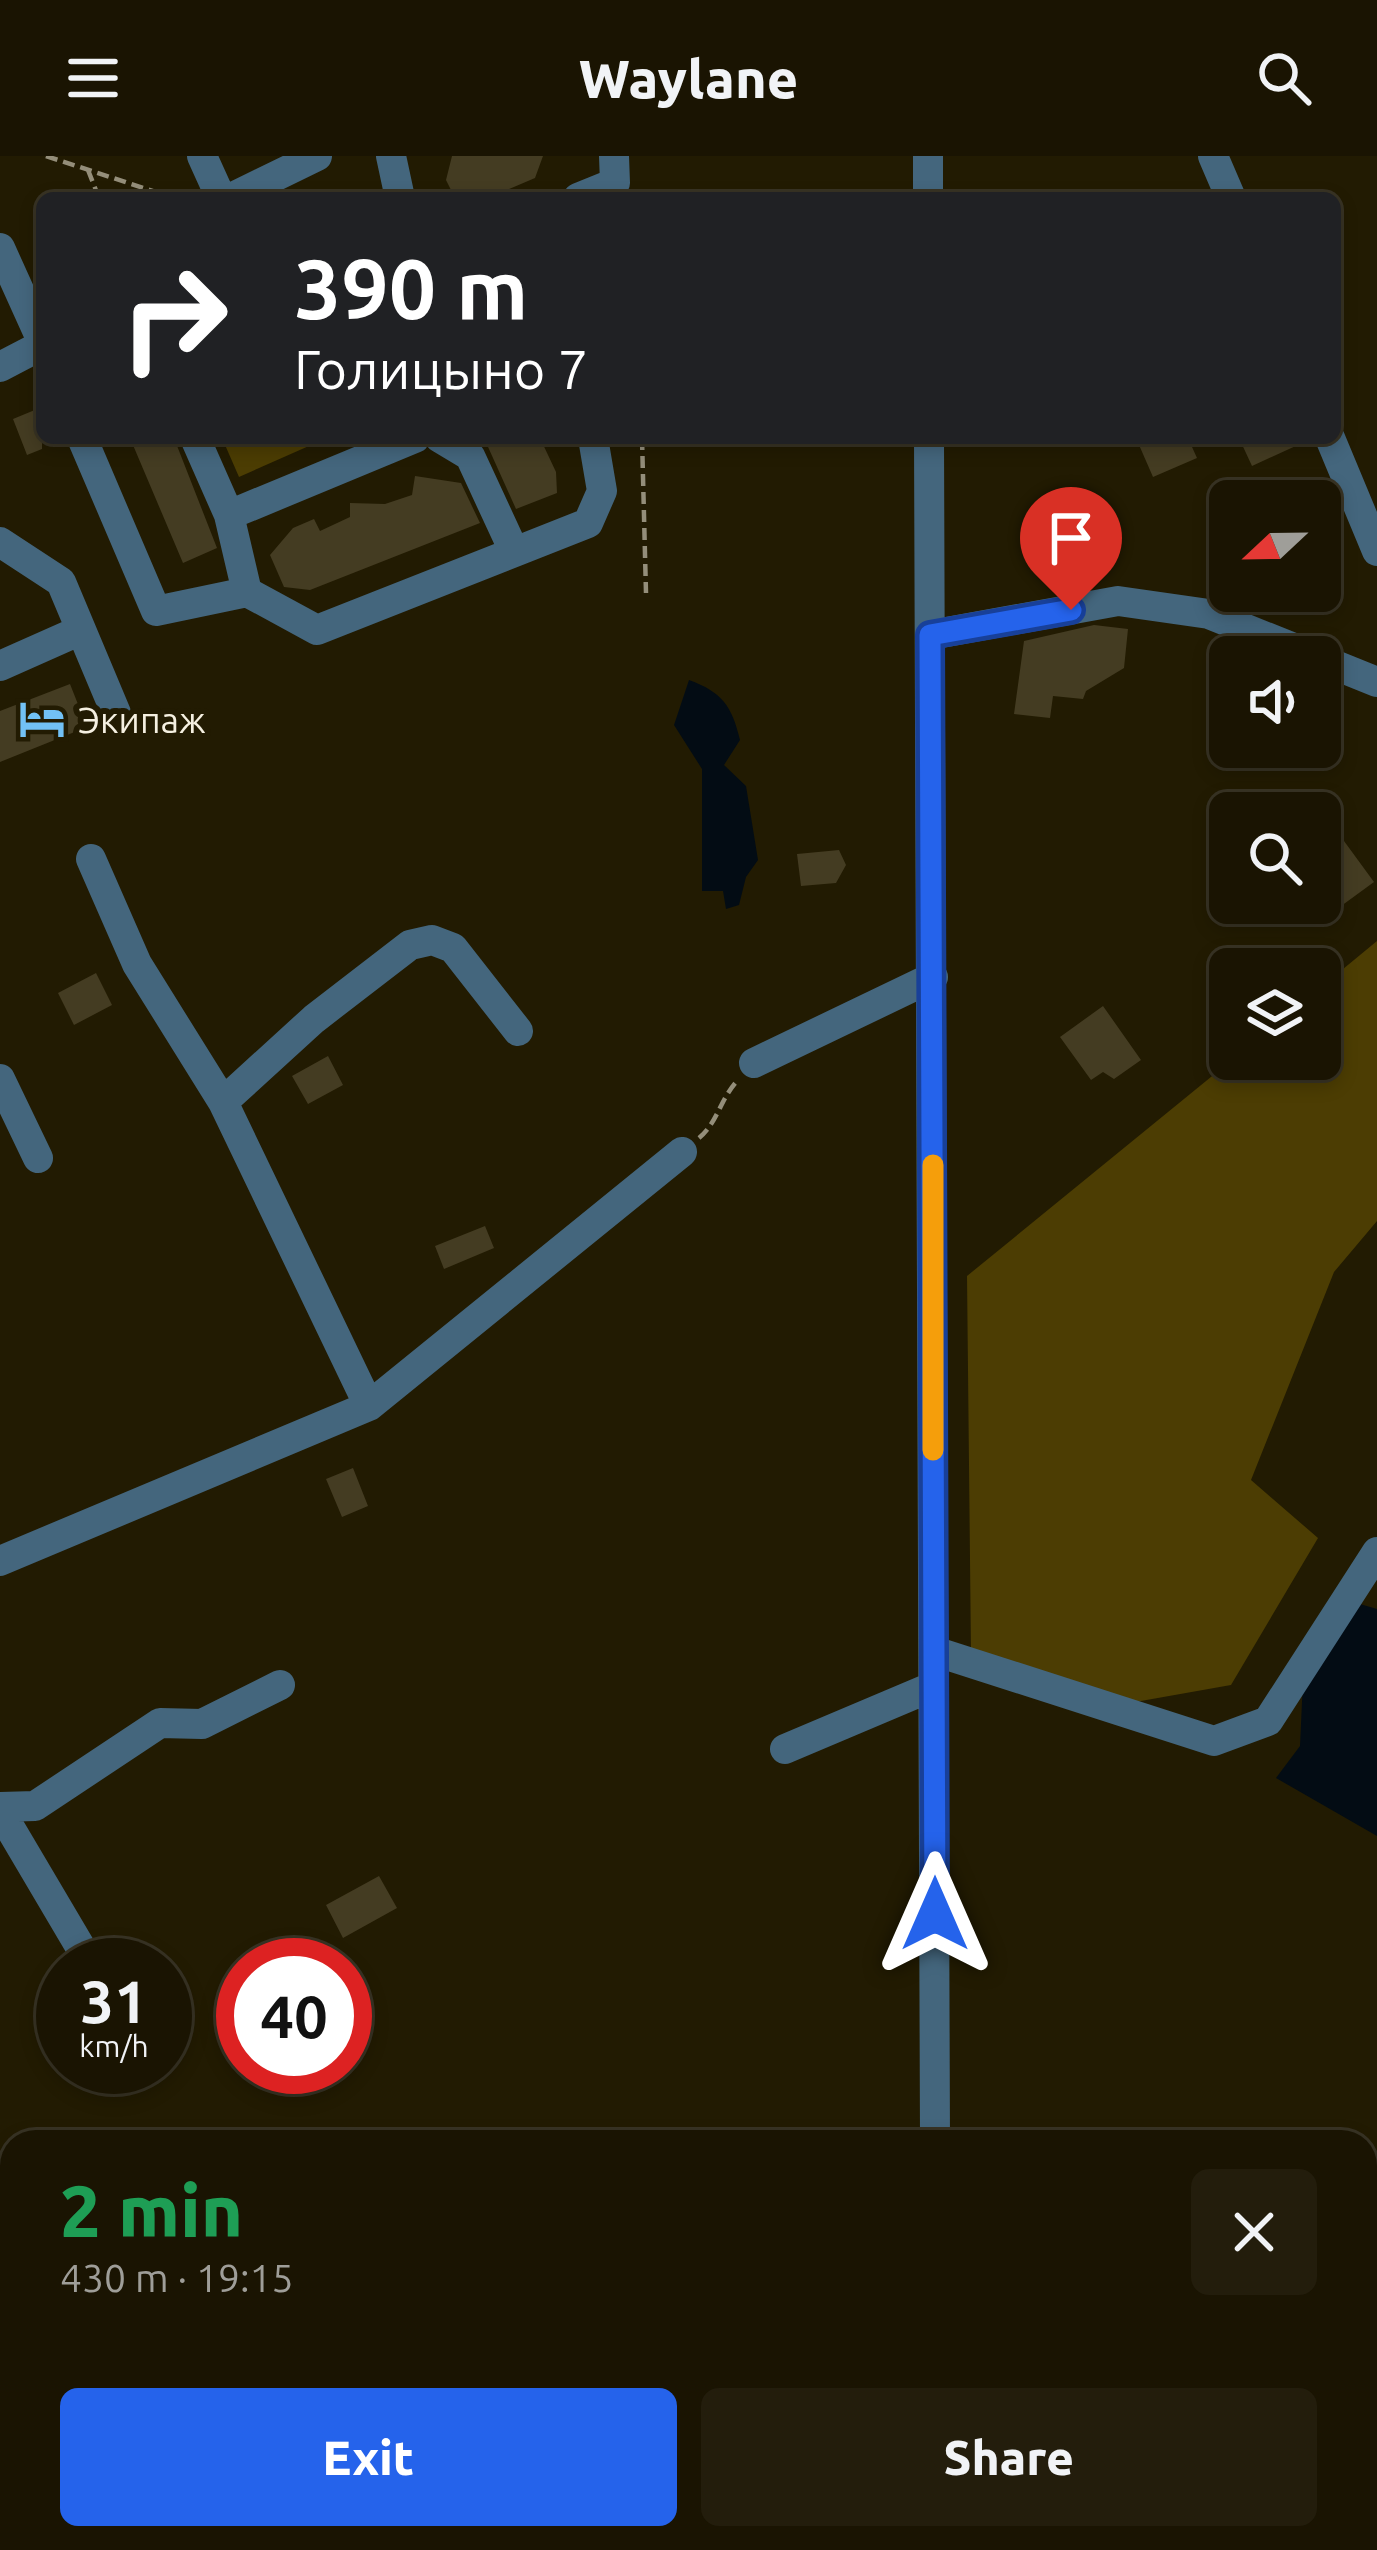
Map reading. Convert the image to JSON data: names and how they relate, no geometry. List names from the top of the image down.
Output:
{
  "places": {
    "hotel": ["Экипаж"]
  },
  "north": "left",
  "page": {
    "header": "Waylane",
    "turn": ["390 m", "Голицыно 7"],
    "speed": "31 km/h",
    "limit": "40",
    "heading": ["2 min", "430 m · 19:15"],
    "buttons": ["Exit", "Share"]
  }
}
